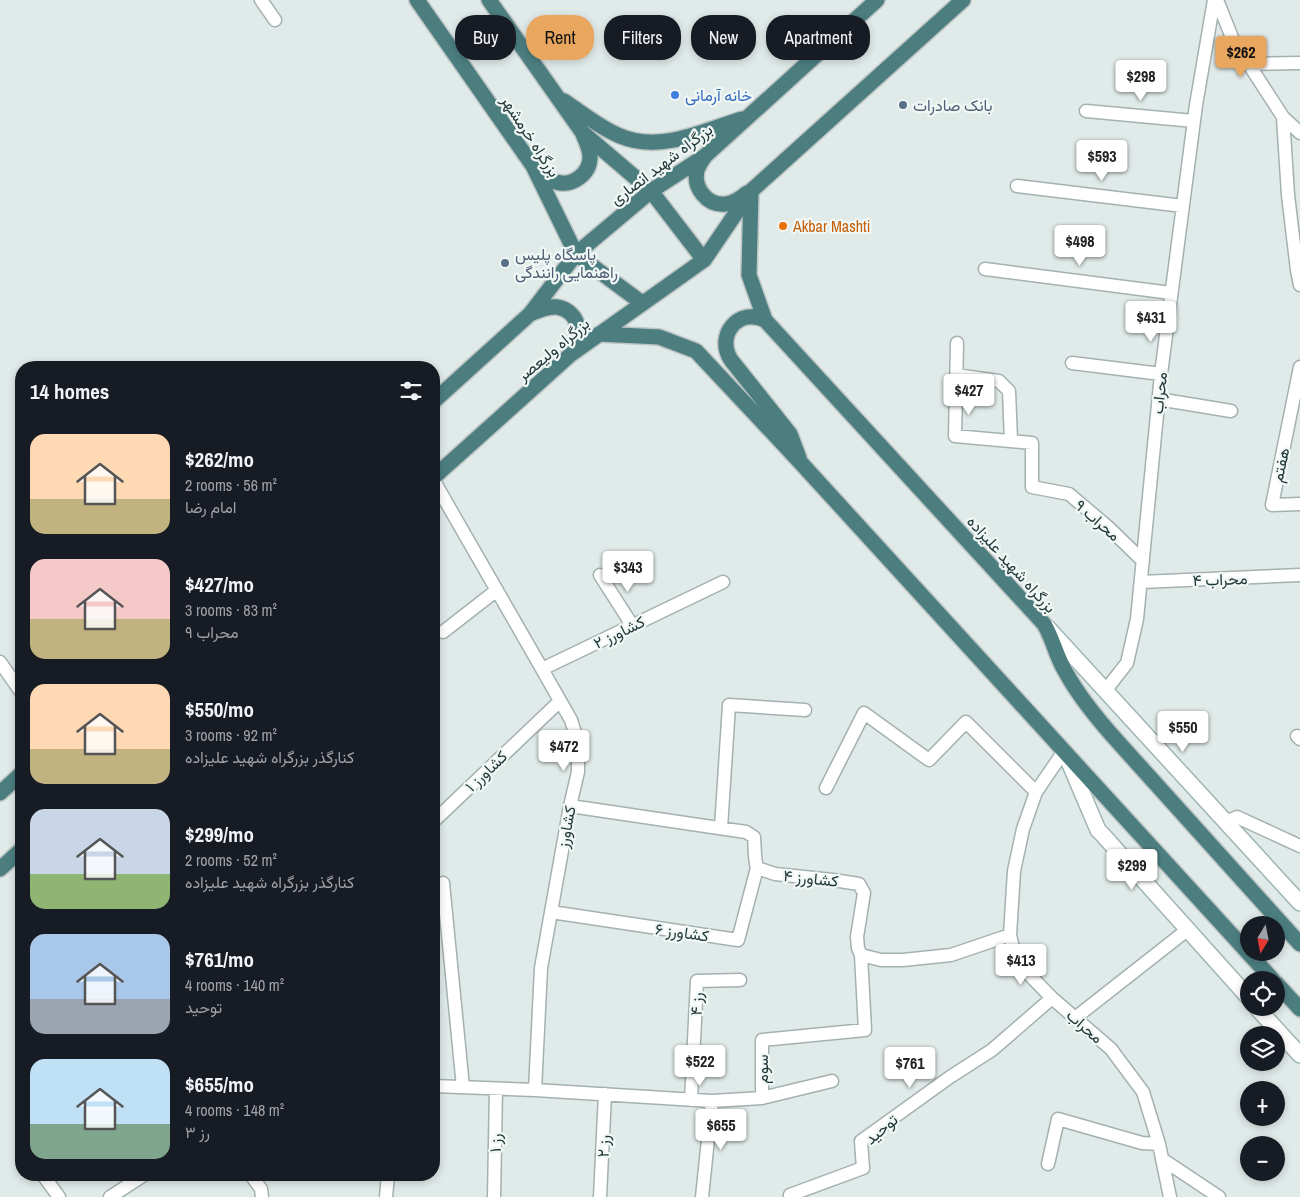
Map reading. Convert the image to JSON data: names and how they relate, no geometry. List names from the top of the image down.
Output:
{
  "streets": {
    "highway": [
      "بزرگراه خرمشهر",
      "بزرگراه شهید انصاری",
      "بزرگراه ولیعصر",
      "بزرگراه شهید علیزاده"
    ],
    "street": [
      "محراب",
      "هفتم",
      "محراب ۹",
      "محراب ۴",
      "کشاورز ۲",
      "کشاورز ۱",
      "کشاورز",
      "کشاورز ۴",
      "کشاورز ۶",
      "رز ۴",
      "سوم",
      "توحید",
      "رز ۱",
      "رز ۲"
    ]
  },
  "crossings": [
    ["بزرگراه خرمشهر", "بزرگراه شهید انصاری"],
    ["بزرگراه خرمشهر", "بزرگراه ولیعصر"],
    ["محراب", "محراب ۹"],
    ["محراب", "محراب ۴"],
    ["محراب", "توحید"],
    ["کشاورز ۲", "کشاورز"],
    ["کشاورز ۱", "کشاورز"],
    ["کشاورز", "کشاورز ۶"],
    ["کشاورز", "سوم"],
    ["کشاورز ۴", "کشاورز ۶"],
    ["کشاورز ۴", "سوم"],
    ["رز ۴", "سوم"],
    ["سوم", "رز ۱"],
    ["سوم", "رز ۲"]
  ],
  "places": [
    "خانه آرمانی",
    "بانک صادرات",
    "Akbar Mashti",
    "پاسگاه پلیس راهنمایی رانندگی"
  ],
  "north": "bottom",
  "page": {
    "chip": [
      "Buy",
      "Rent",
      "Filters",
      "New",
      "Apartment"
    ],
    "price": [
      "$262",
      "$298",
      "$593",
      "$498",
      "$431",
      "$427",
      "$343",
      "$550",
      "$472",
      "$299",
      "$413",
      "$522",
      "$761",
      "$655"
    ],
    "heading": "14 homes",
    "list": [
      {
        "name": "$262/mo",
        "note": "2 rooms · 56 m² · امام رضا"
      },
      {
        "name": "$427/mo",
        "note": "3 rooms · 83 m² · محراب ۹"
      },
      {
        "name": "$550/mo",
        "note": "3 rooms · 92 m² · کنارگذر بزرگراه شهید علیزاده"
      },
      {
        "name": "$299/mo",
        "note": "2 rooms · 52 m² · کنارگذر بزرگراه شهید علیزاده"
      },
      {
        "name": "$761/mo",
        "note": "4 rooms · 140 m² · توحید"
      },
      {
        "name": "$655/mo",
        "note": "4 rooms · 148 m² · رز ۳"
      }
    ],
    "map_buttons": ["+", "−"]
  }
}
